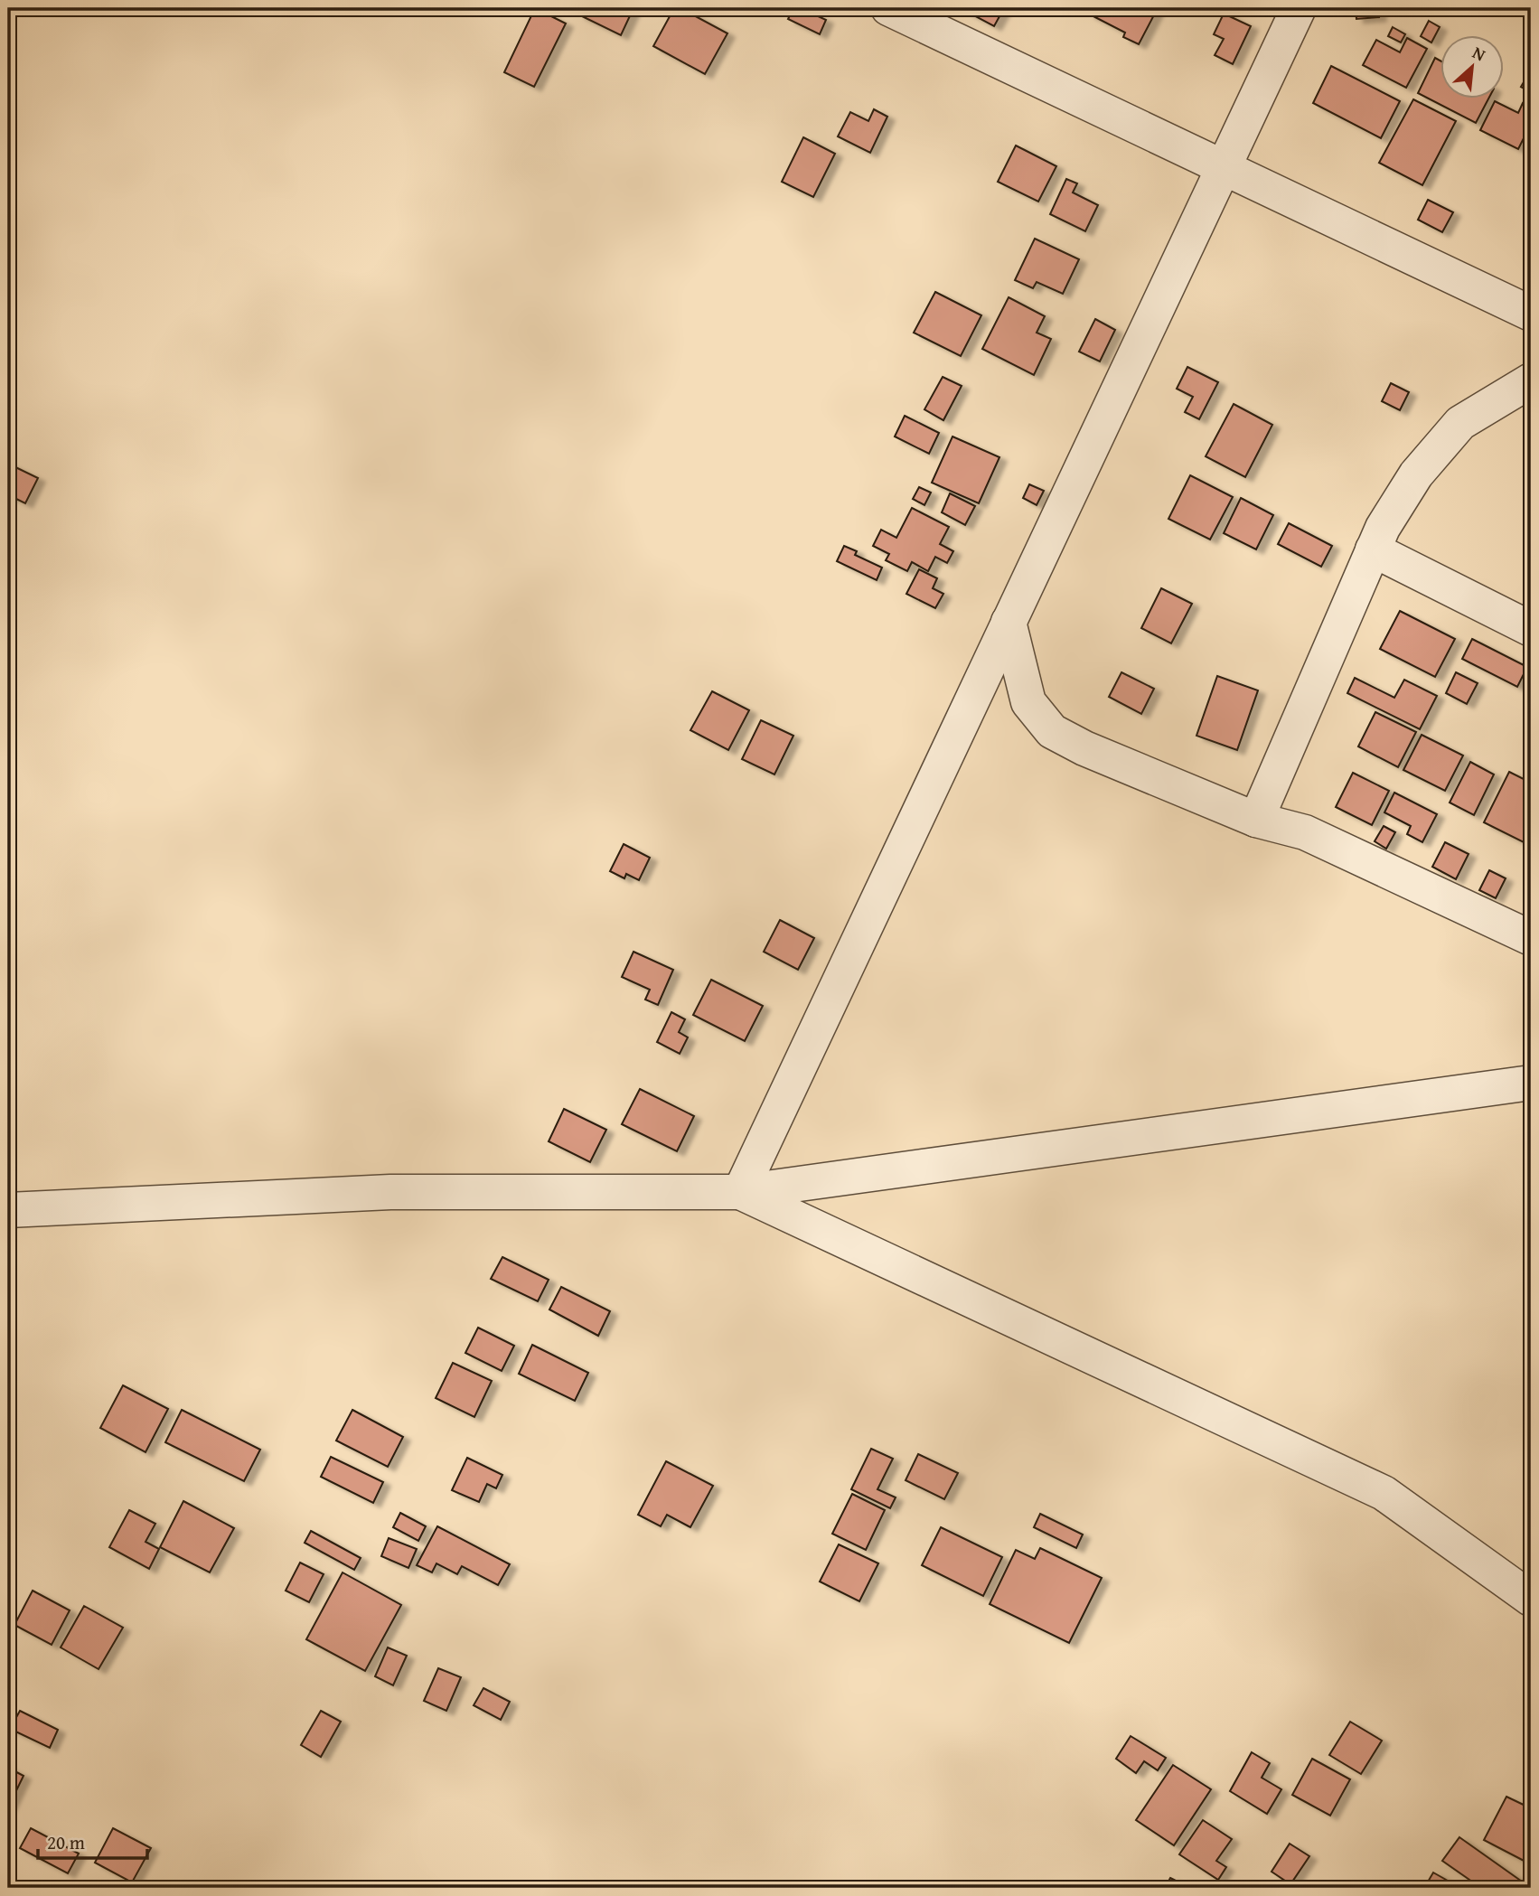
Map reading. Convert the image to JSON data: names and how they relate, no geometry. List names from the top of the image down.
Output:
{
  "scale_bar": "20 m",
  "north": "top right"
}
